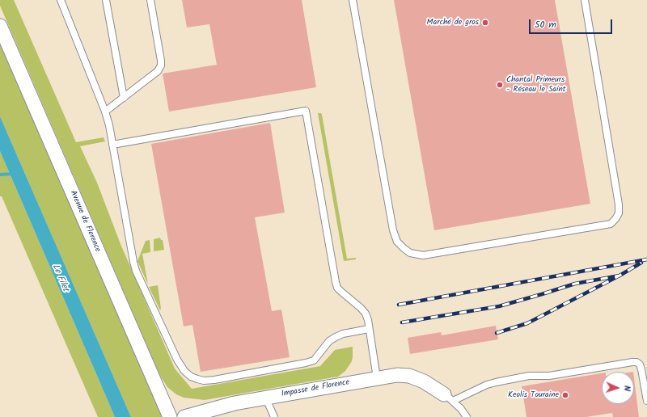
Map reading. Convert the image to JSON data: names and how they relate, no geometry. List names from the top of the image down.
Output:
{
  "streets": {
    "street": ["Avenue de Florence", "Impasse de Florence"]
  },
  "water": ["Le Filet"],
  "places": ["Marché de gros", "Chantal Primeurs - Réseau le Saint", "Keolis Touraine"],
  "scale_bar": "50 m",
  "north": "right"
}
